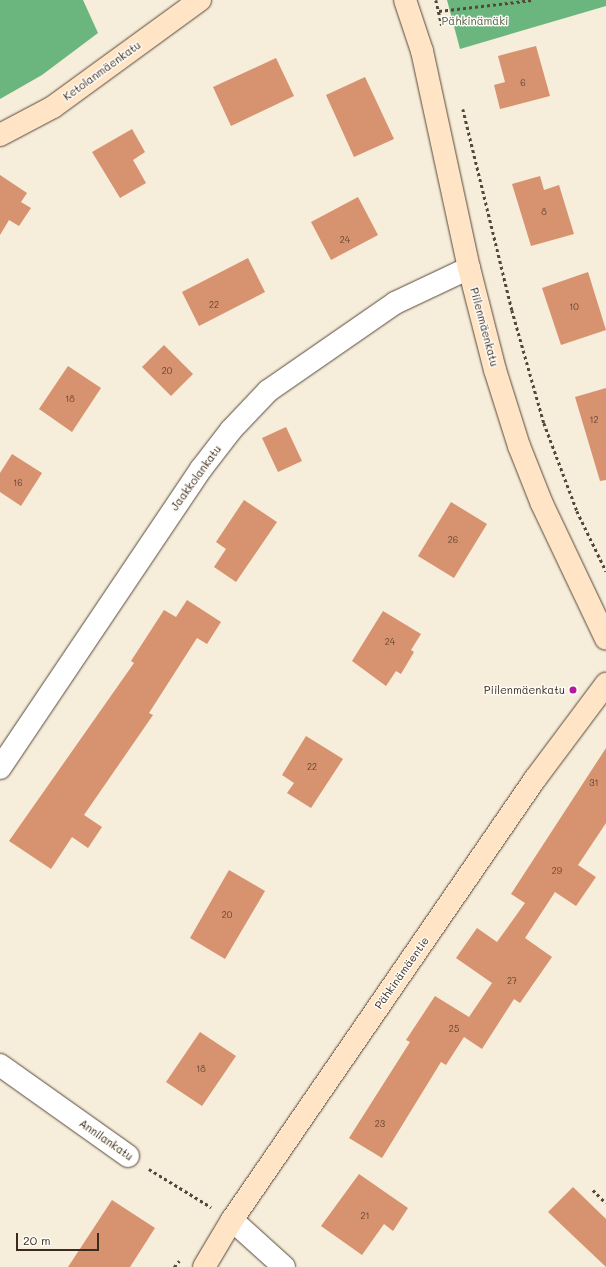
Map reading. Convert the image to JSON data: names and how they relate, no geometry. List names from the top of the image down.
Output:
{
  "streets": {
    "street": [
      "Ketolanmäenkatu",
      "Piilenmäenkatu",
      "Jaakkolankatu",
      "Pähkinämäentie",
      "Annilankatu"
    ]
  },
  "crossings": [
    ["Piilenmäenkatu", "Jaakkolankatu"],
    ["Pähkinämäentie", "Annilankatu"]
  ],
  "parks": ["Pähkinämäki"],
  "places": ["Piilenmäenkatu"],
  "house_numbers": [
    "6",
    "8",
    "24",
    "22",
    "10",
    "20",
    "18",
    "12",
    "16",
    "26",
    "24",
    "22",
    "31",
    "29",
    "20",
    "27",
    "25",
    "18",
    "23",
    "21"
  ],
  "scale_bar": "20 m"
}
